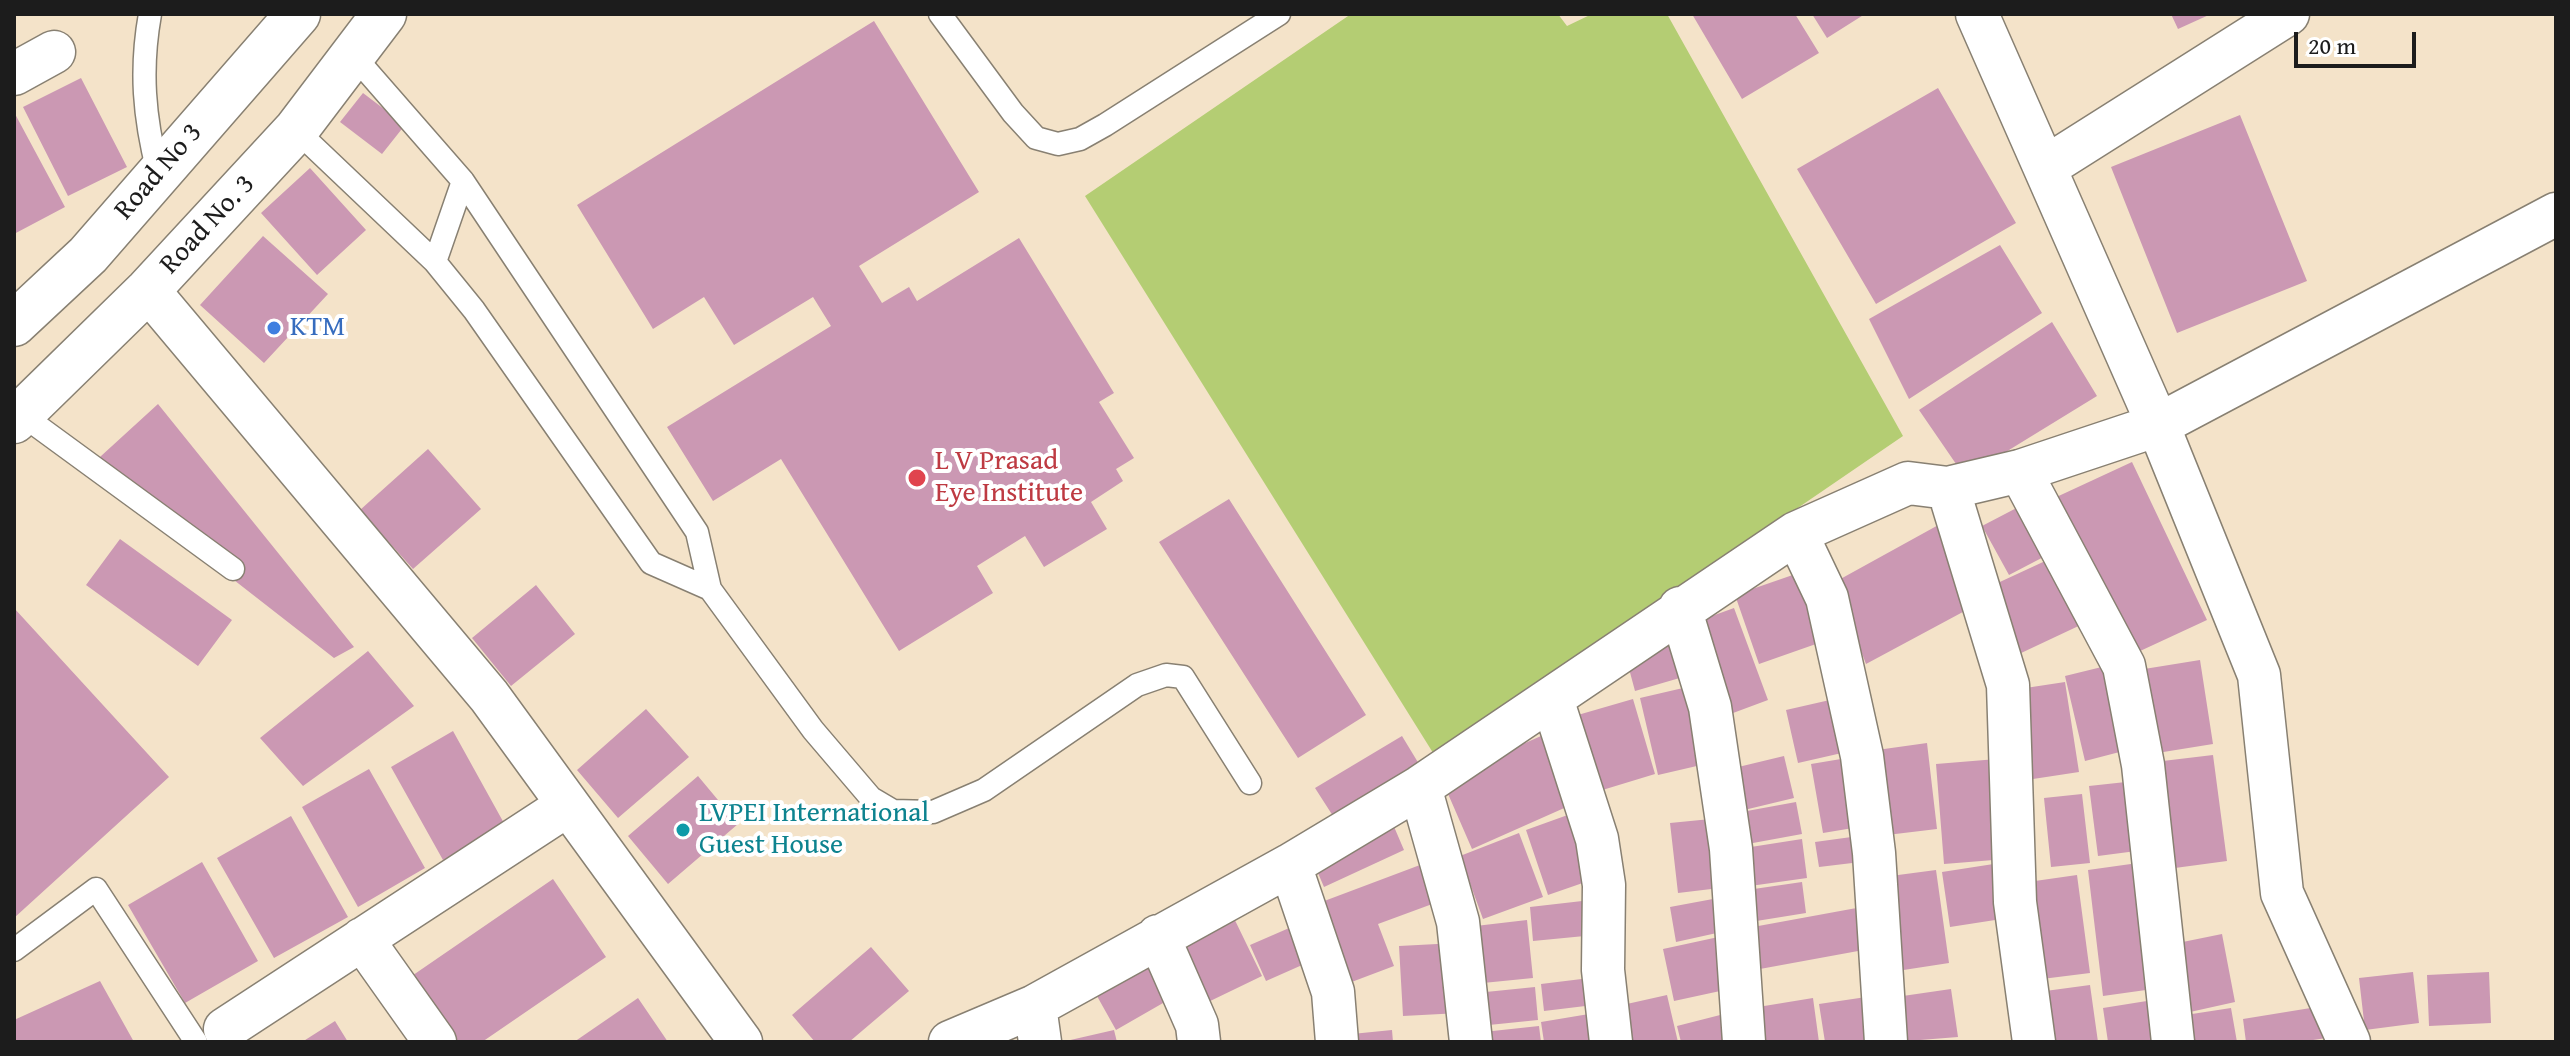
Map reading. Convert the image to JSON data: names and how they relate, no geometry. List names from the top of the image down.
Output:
{
  "streets": {
    "main road": ["Road No 3", "Road No. 3"]
  },
  "places": ["KTM", "L V Prasad Eye Institute", "LVPEI International Guest House"],
  "scale_bar": "20 m"
}
